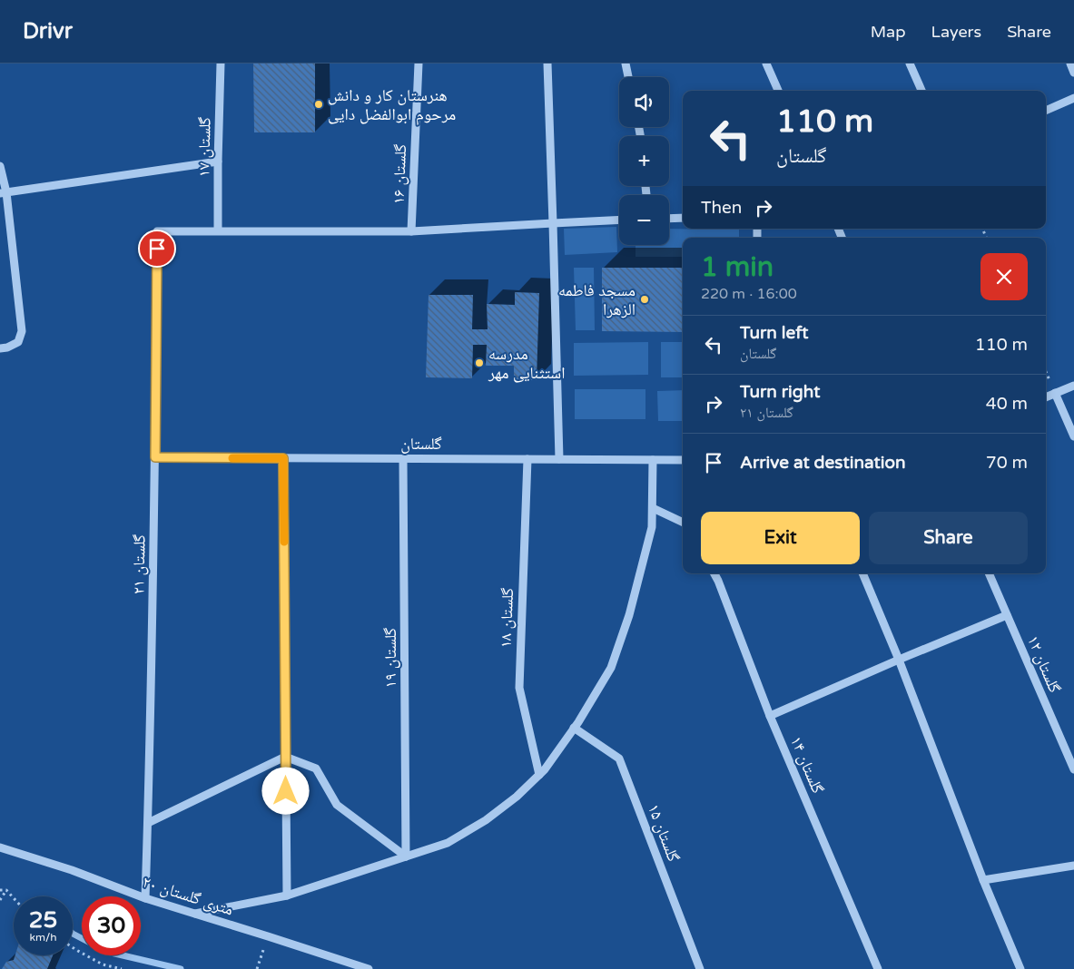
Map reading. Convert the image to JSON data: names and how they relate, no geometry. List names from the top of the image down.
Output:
{
  "streets": {
    "street": [
      "گلستان ۱۷",
      "گلستان ۱۶",
      "گلستان",
      "گلستان ۲۱",
      "گلستان ۱۸",
      "گلستان ۱۹",
      "گلستان ۱۲",
      "گلستان ۱۴",
      "گلستان ۱۵",
      "۲۰ متری گلستان"
    ]
  },
  "crossings": [
    ["گلستان ۱۷", "گلستان ۲۱"],
    ["گلستان", "گلستان ۲۱"],
    ["گلستان", "گلستان ۱۸"],
    ["گلستان", "گلستان ۱۹"],
    ["گلستان ۲۱", "۲۰ متری گلستان"]
  ],
  "places": ["هنرستان کار و دانش مرحوم ابوالفضل دایی", "مسجد فاطمه الزهرا", "مدرسه استثنایی مهر"],
  "page": {
    "header": "Drivr",
    "nav": ["Map", "Layers", "Share"],
    "map_buttons": ["+", "−"],
    "turn": ["110 m", "گلستان"],
    "then": "Then",
    "heading": ["1 min", "220 m · 16:00"],
    "list": [
      {
        "name": "Turn left",
        "note": "گلستان",
        "value": "110 m"
      },
      {
        "name": "Turn right",
        "note": "گلستان ۲۱",
        "value": "40 m"
      },
      {
        "name": "Arrive at destination",
        "value": "70 m"
      }
    ],
    "buttons": ["Exit", "Share"],
    "speed": "25 km/h",
    "limit": "30"
  }
}
